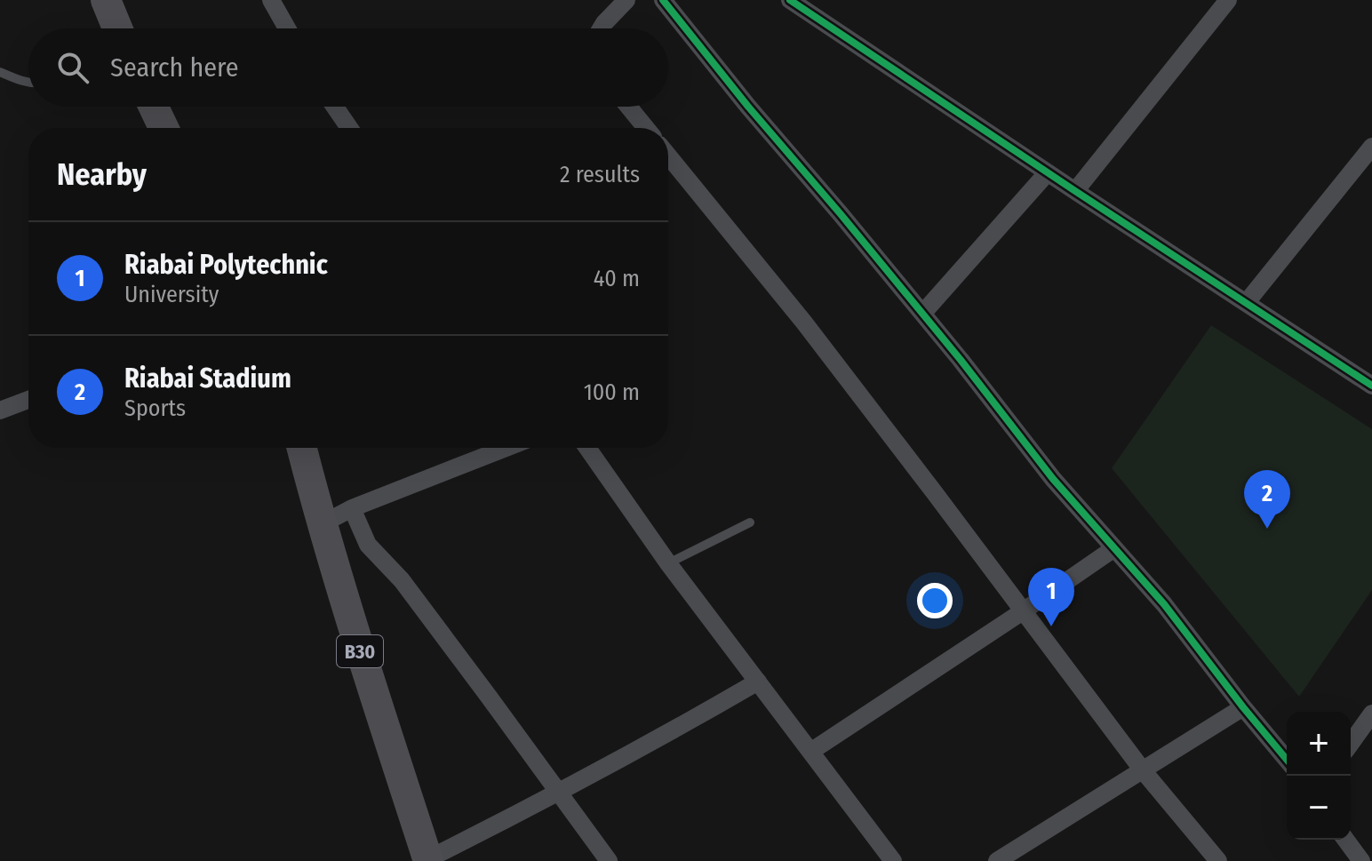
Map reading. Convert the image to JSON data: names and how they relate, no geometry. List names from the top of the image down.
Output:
{
  "streets": {
    "highway": ["B30"]
  },
  "page": {
    "search": "Search here",
    "heading": ["Nearby", "2 results"],
    "list": [
      {
        "mark": "1",
        "name": "Riabai Polytechnic",
        "note": "University",
        "value": "40 m"
      },
      {
        "mark": "2",
        "name": "Riabai Stadium",
        "note": "Sports",
        "value": "100 m"
      }
    ],
    "pins": ["2", "1"],
    "map_buttons": ["+", "−"]
  }
}
